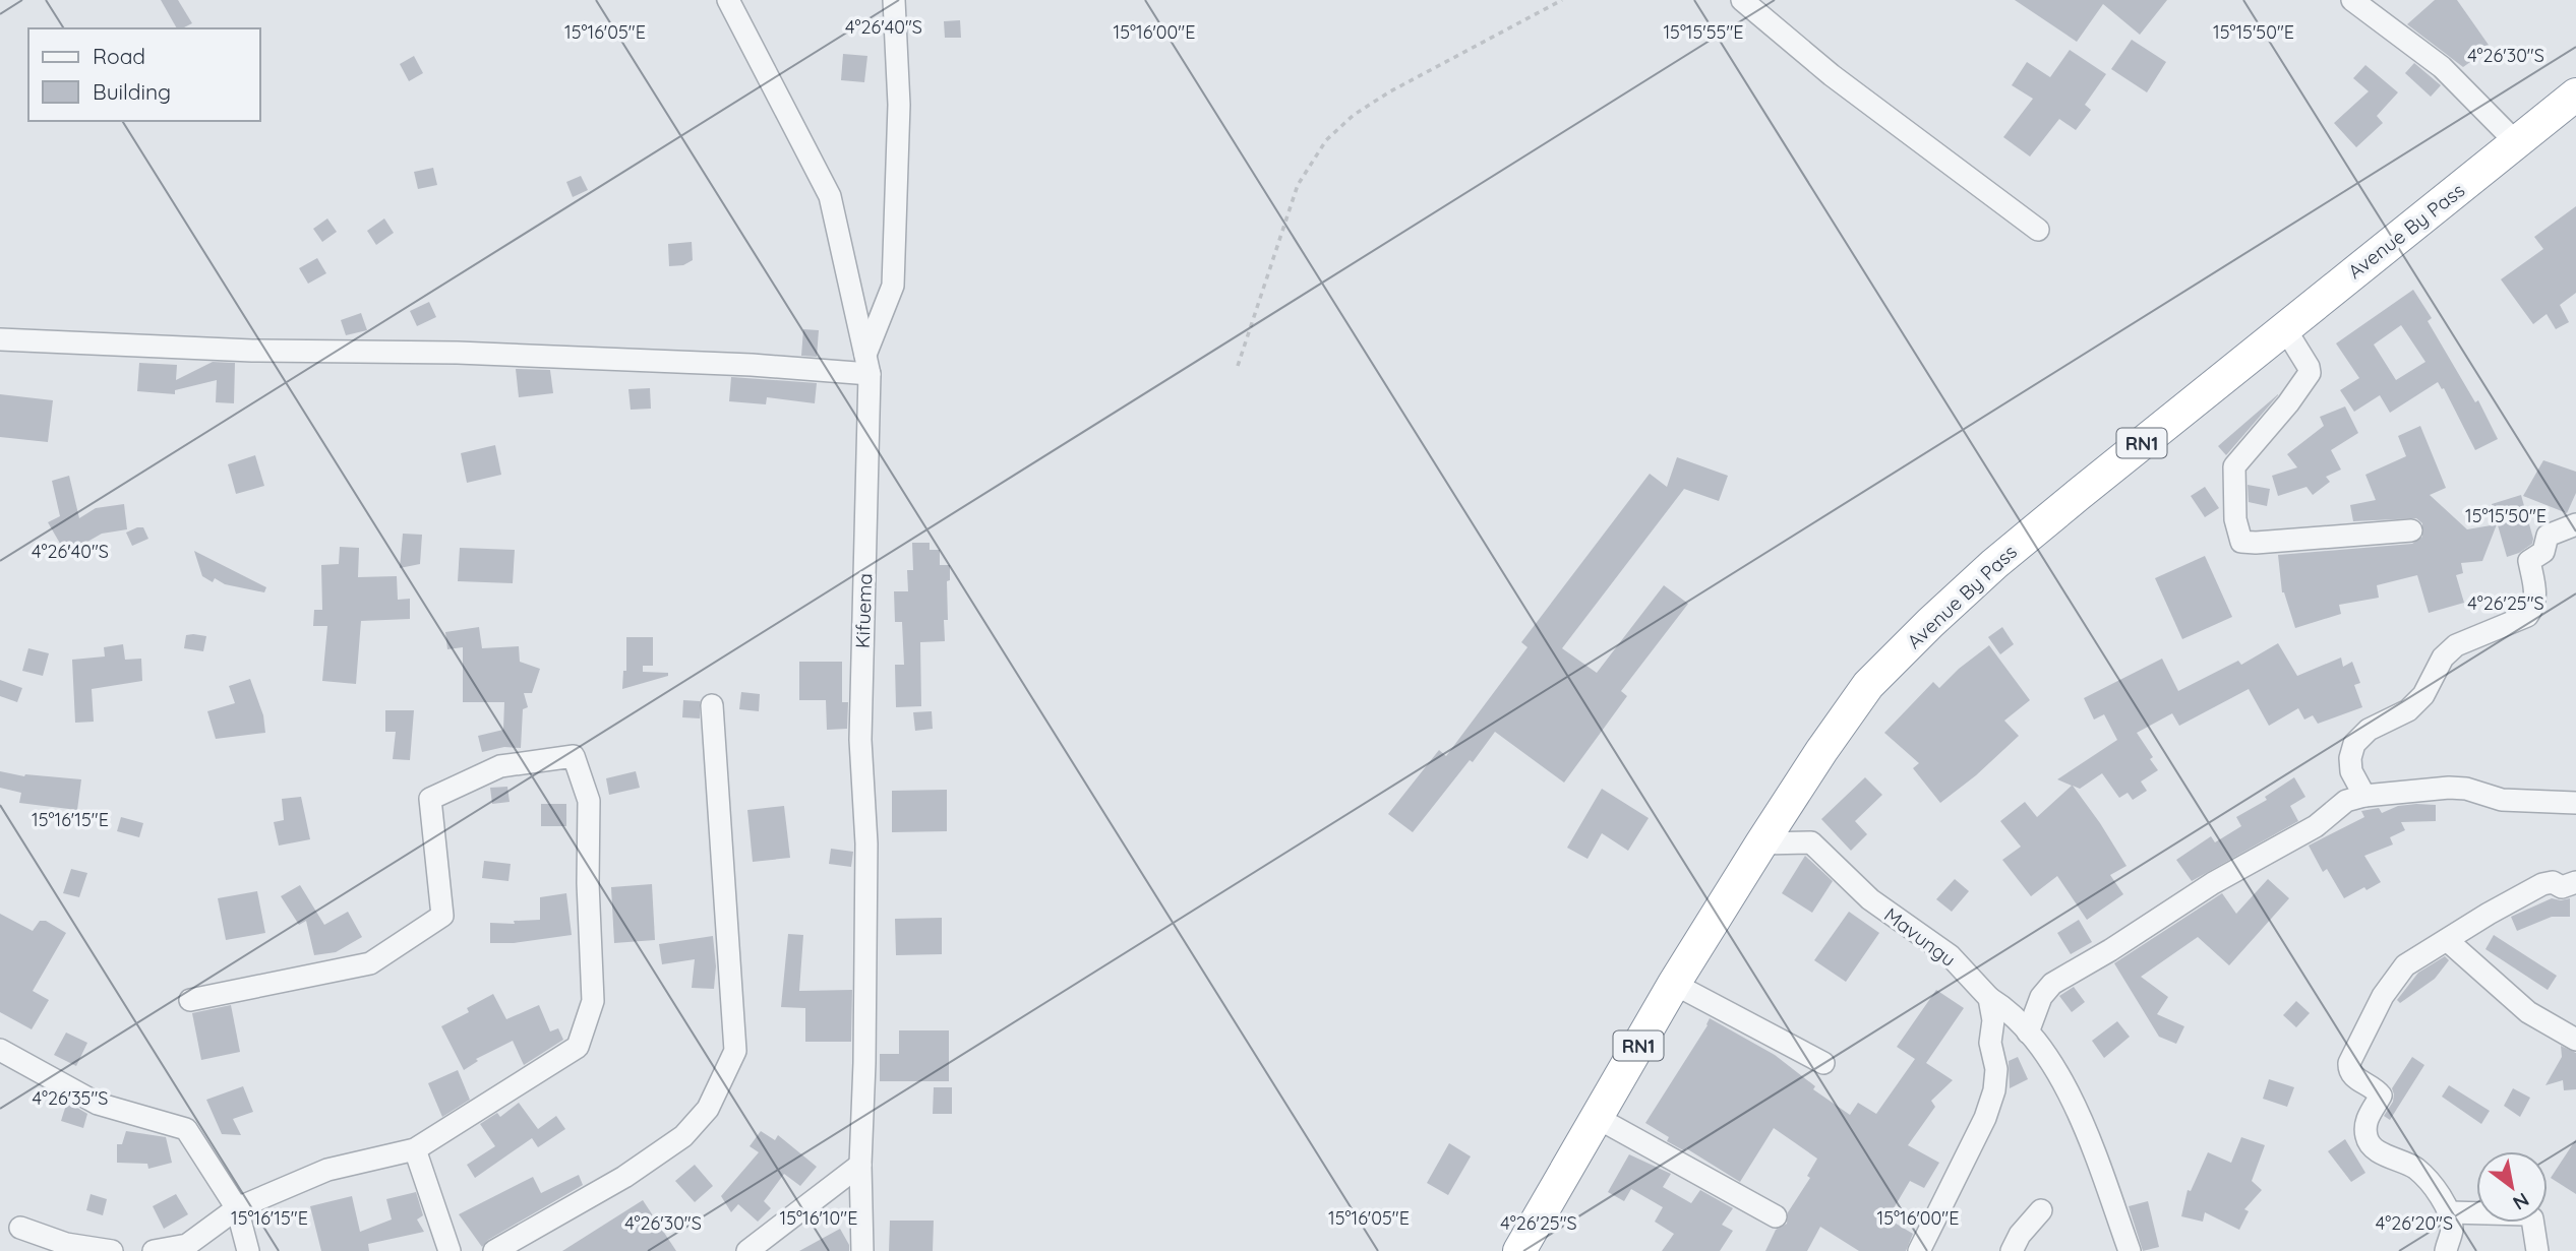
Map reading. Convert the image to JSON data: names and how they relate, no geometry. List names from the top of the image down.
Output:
{
  "streets": {
    "highway": ["Avenue By Pass", "RN1"],
    "street": ["Kifuema", "Mavungu"]
  },
  "crossings": [
    ["Avenue By Pass", "Mavungu"]
  ],
  "legend": ["Road", "Building"],
  "north": "bottom right",
  "coordinates": [
    "4°26'40\"S",
    "15°16'05\"E",
    "15°16'00\"E",
    "15°15'55\"E",
    "15°15'50\"E",
    "4°26'30\"S",
    "4°26'25\"S",
    "15°16'15\"E",
    "4°26'35\"S",
    "15°16'10\"E",
    "4°26'20\"S"
  ]
}
